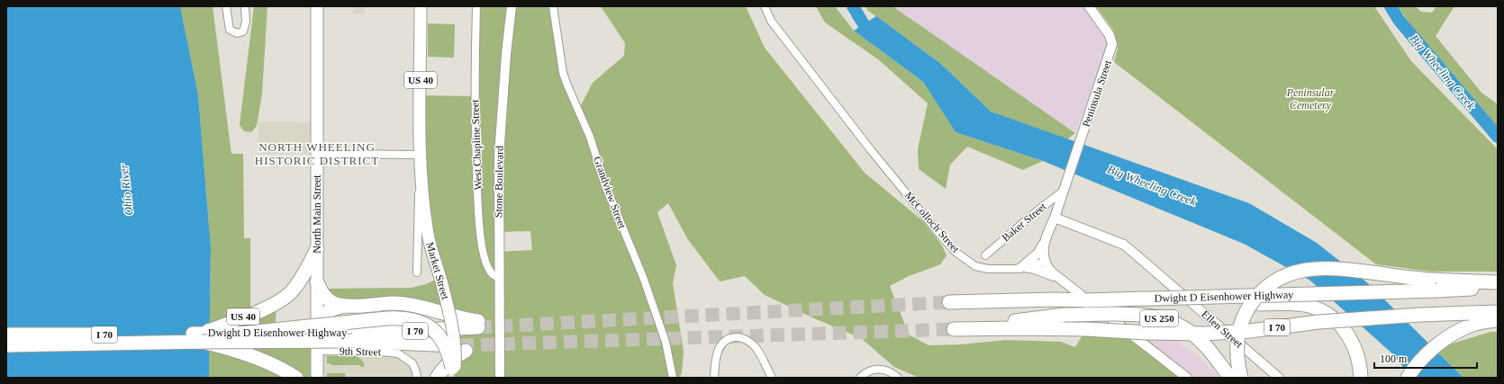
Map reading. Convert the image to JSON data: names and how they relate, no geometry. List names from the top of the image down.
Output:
{
  "streets": {
    "highway": [
      "US 40",
      "Dwight D Eisenhower Highway",
      "US 250",
      "I 70"
    ],
    "main road": ["North Main Street", "Market Street"],
    "street": [
      "Peninsula Street",
      "West Chapline Street",
      "Stone Boulevard",
      "Grandview Street",
      "McColloch Street",
      "Baker Street",
      "Ellen Street",
      "9th Street"
    ]
  },
  "crossings": [
    ["US 40", "North Main Street"],
    ["US 40", "Dwight D Eisenhower Highway"],
    ["US 40", "I 70"],
    ["Peninsula Street", "McColloch Street"],
    ["Peninsula Street", "Baker Street"],
    ["Peninsula Street", "Ellen Street"],
    ["West Chapline Street", "Stone Boulevard"],
    ["North Main Street", "9th Street"],
    ["Dwight D Eisenhower Highway", "US 250"],
    ["Dwight D Eisenhower Highway", "I 70"],
    ["US 250", "I 70"]
  ],
  "districts": ["NORTH WHEELING HISTORIC DISTRICT"],
  "water": ["Big Wheeling Creek", "Ohio River"],
  "parks": ["Peninsular Cemetery"],
  "scale_bar": "100 m"
}
